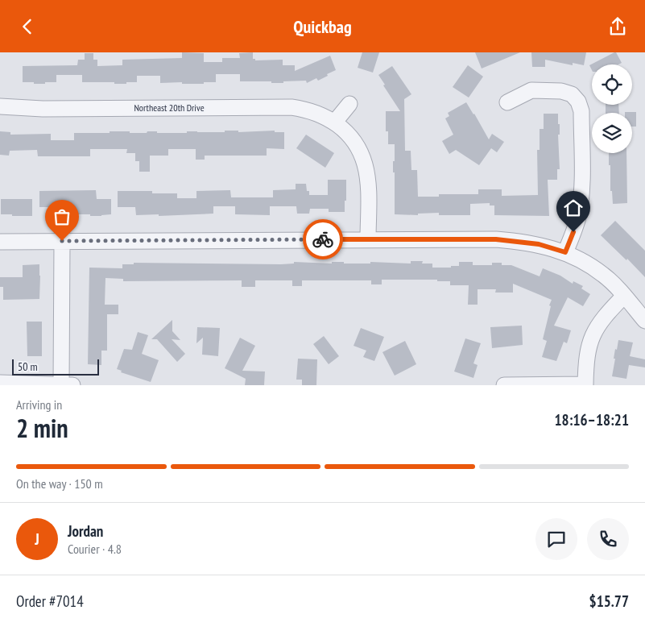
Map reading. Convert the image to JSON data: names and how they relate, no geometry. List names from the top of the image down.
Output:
{
  "streets": {
    "street": ["Northeast 20th Drive"]
  },
  "scale_bar": "50 m",
  "page": {
    "header": "Quickbag",
    "scale": "50 m",
    "heading": ["2 min", "Arriving in", "18:16–18:21"],
    "panel": [
      "Jordan",
      "Courier · 4.8",
      "Order #7014",
      "$15.77"
    ],
    "bar": "On the way · 150 m",
    "round": "J"
  }
}
